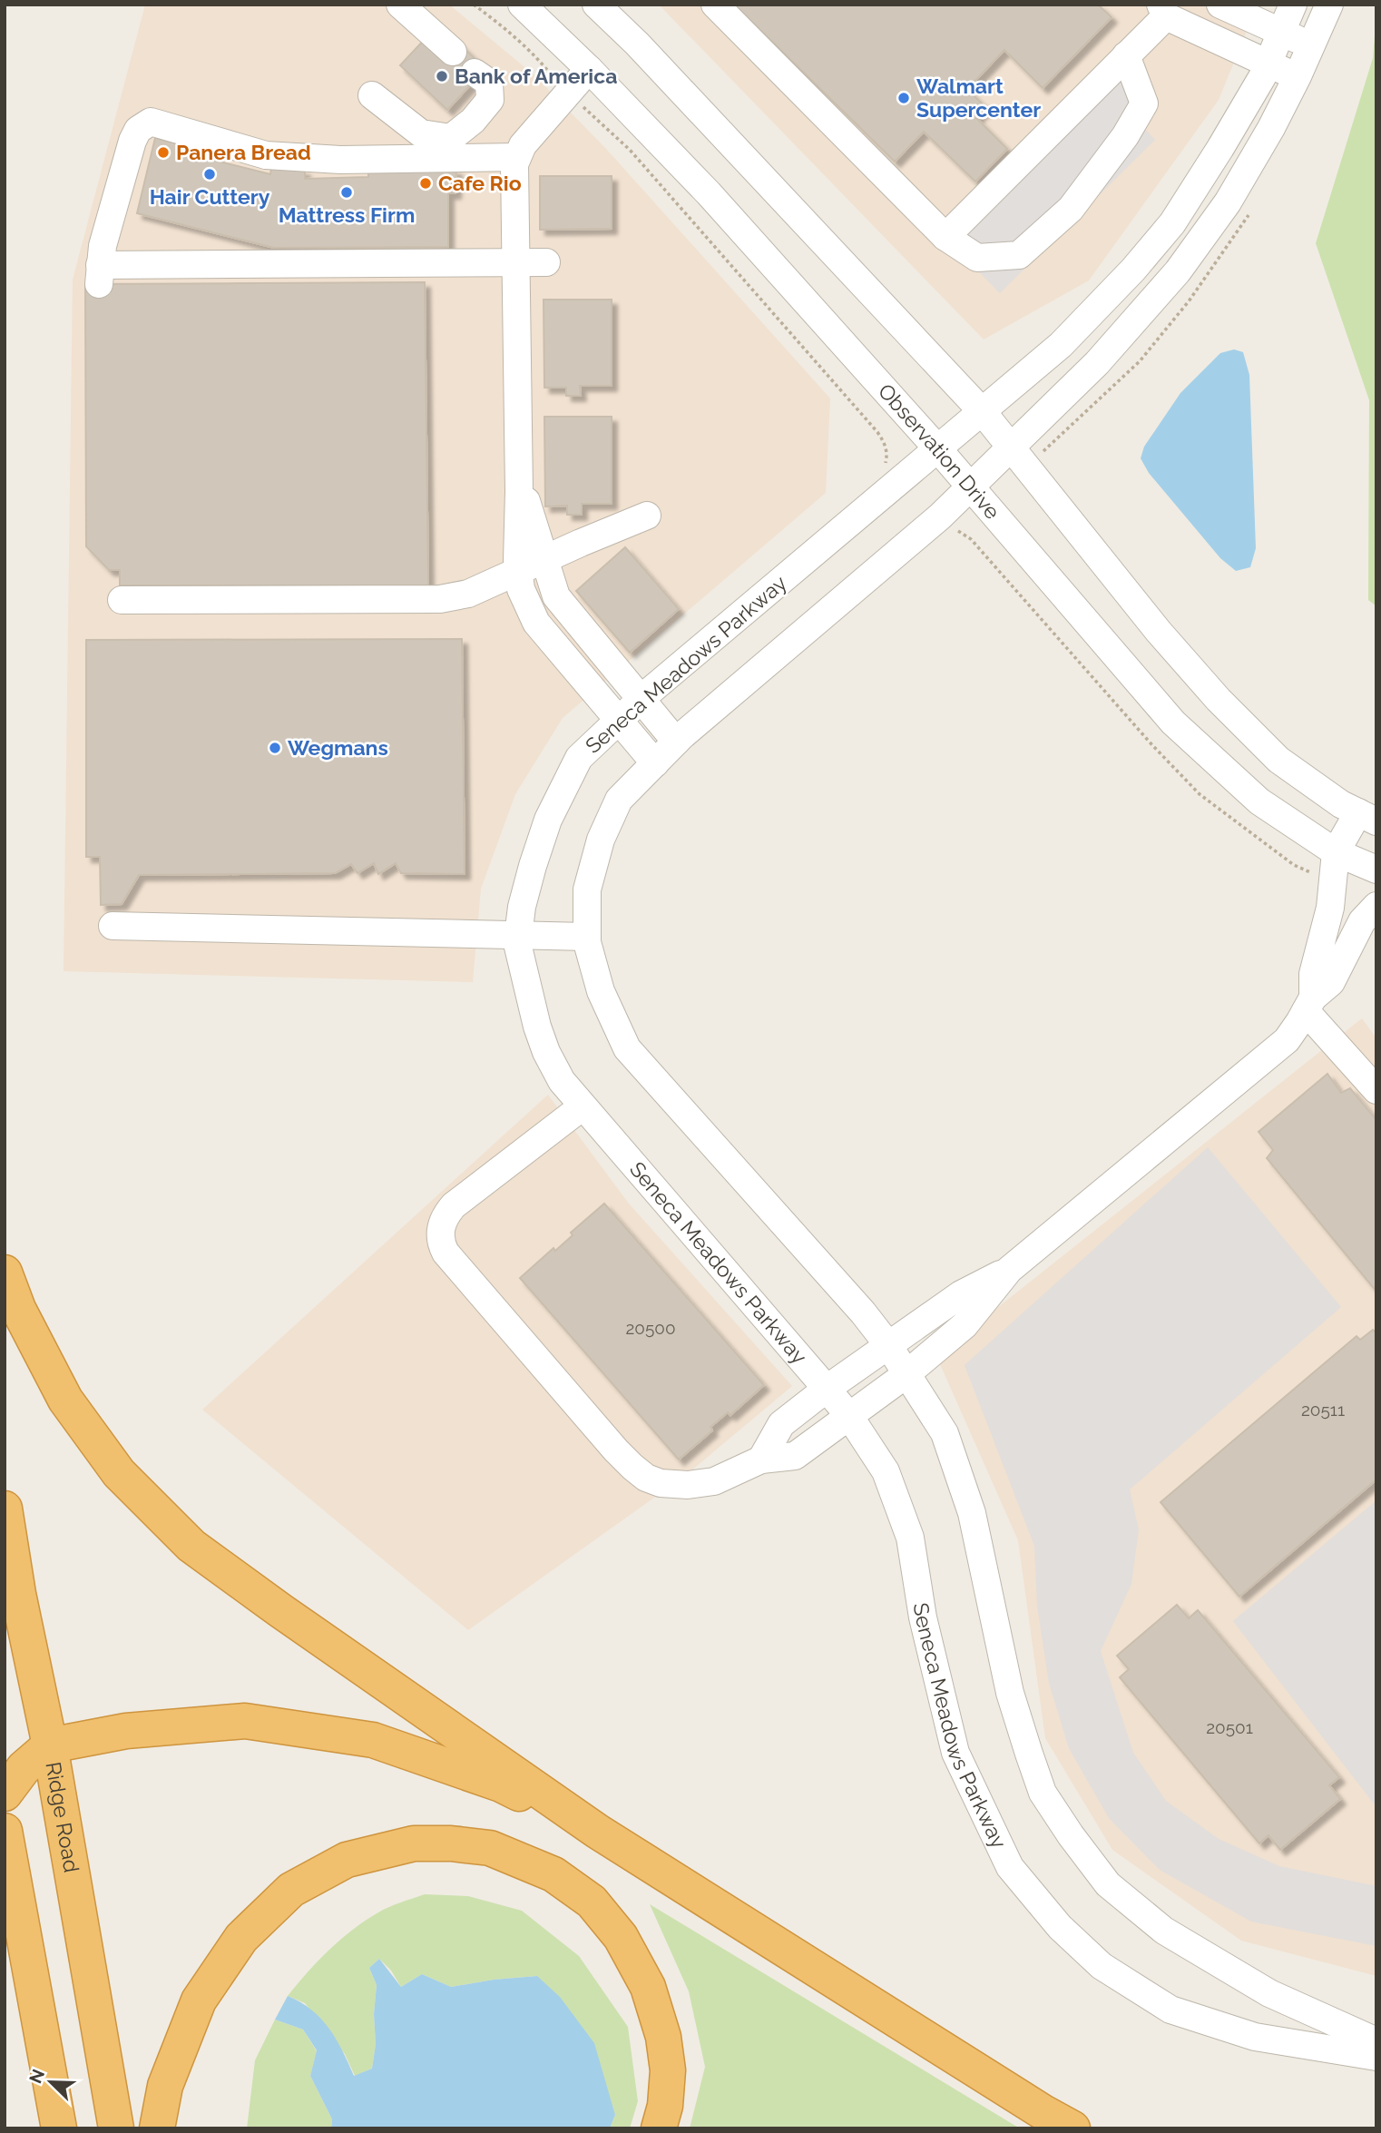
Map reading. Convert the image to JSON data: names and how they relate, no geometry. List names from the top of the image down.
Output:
{
  "streets": {
    "highway": ["Ridge Road"],
    "street": ["Observation Drive", "Seneca Meadows Parkway"]
  },
  "crossings": [
    ["Observation Drive", "Seneca Meadows Parkway"]
  ],
  "places": [
    "Bank of America",
    "Walmart Supercenter",
    "Panera Bread",
    "Hair Cuttery",
    "Cafe Rio",
    "Mattress Firm",
    "Wegmans"
  ],
  "house_numbers": ["20500", "20511", "20501"],
  "north": "top left"
}
